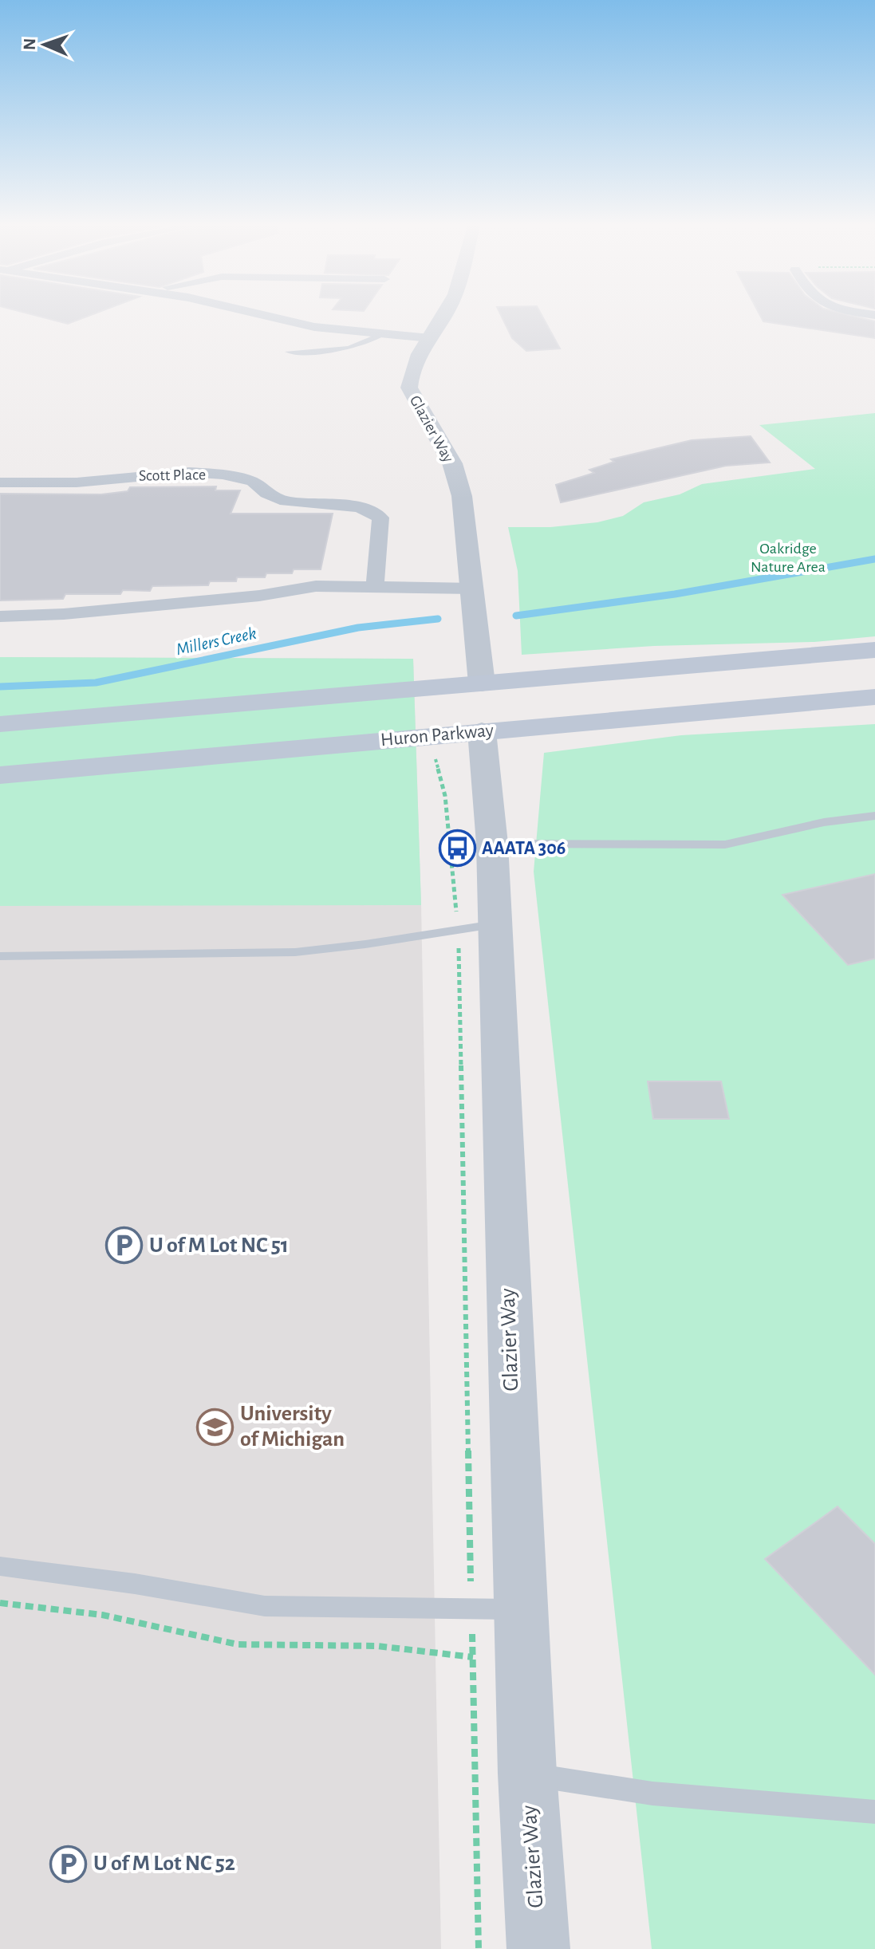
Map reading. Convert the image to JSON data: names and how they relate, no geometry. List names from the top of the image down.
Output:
{
  "streets": {
    "main road": ["Huron Parkway"],
    "street": ["Glazier Way", "Scott Place"]
  },
  "crossings": [
    ["Glazier Way", "Huron Parkway"]
  ],
  "water": ["Millers Creek"],
  "parks": ["Oakridge Nature Area"],
  "places": {
    "bus stop": ["AAATA 306"],
    "parking": ["U of M Lot NC 51", "U of M Lot NC 52"],
    "school or university": ["University of Michigan"]
  },
  "north": "left"
}
